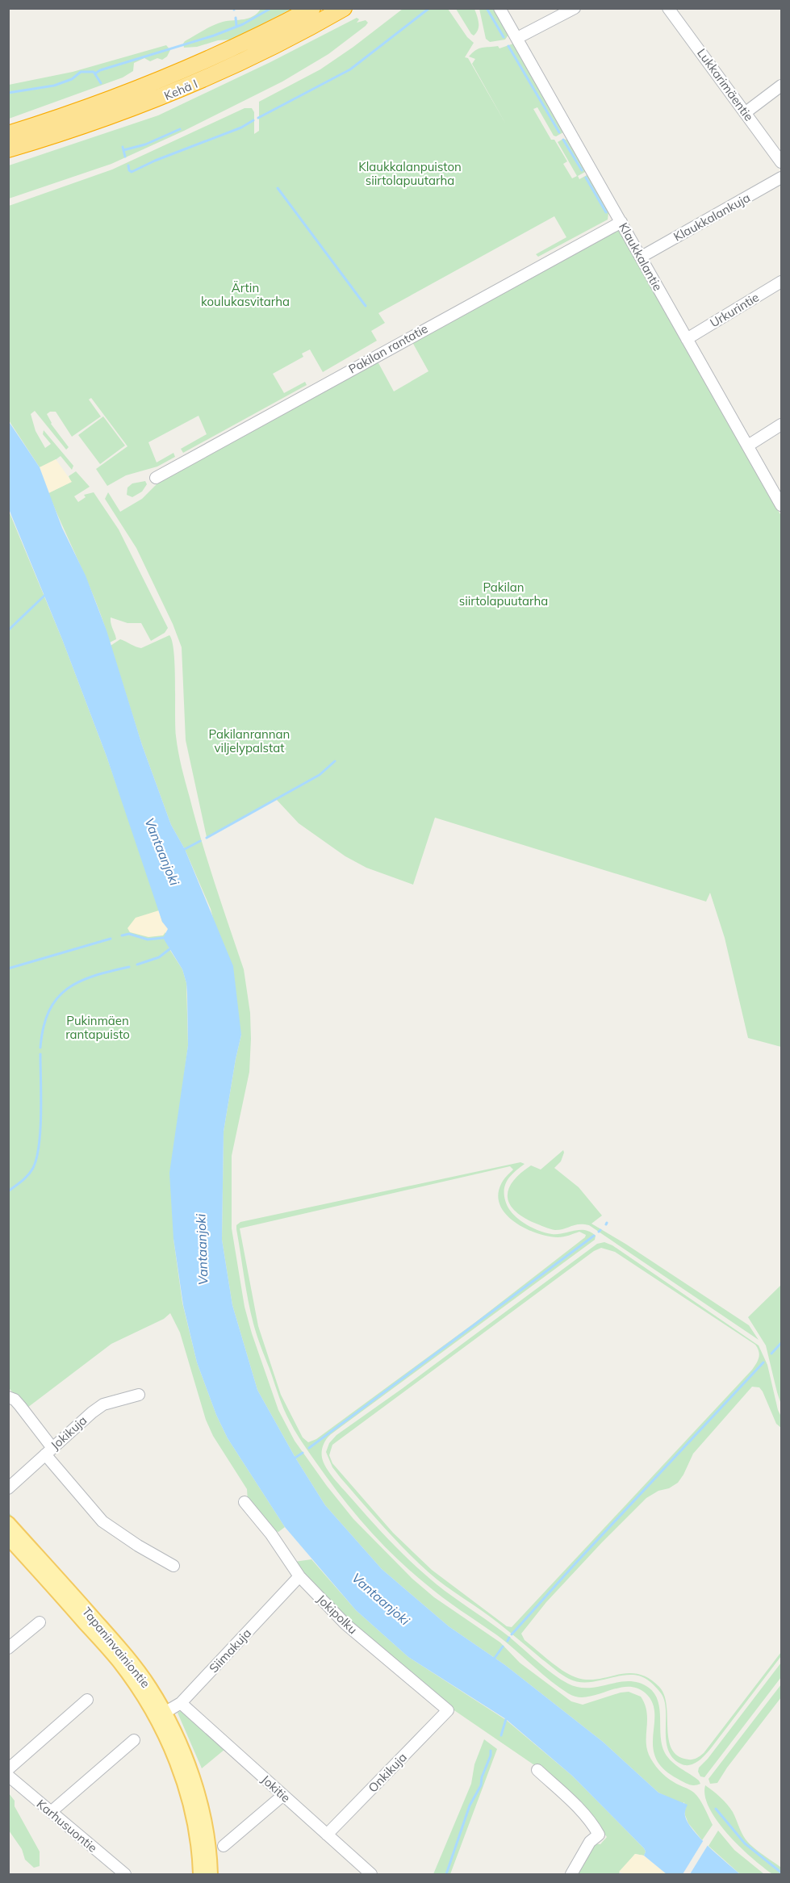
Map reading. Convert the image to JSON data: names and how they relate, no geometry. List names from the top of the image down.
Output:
{
  "streets": {
    "highway": ["Kehä I"],
    "main road": ["Tapaninvainiontie"],
    "street": [
      "Lukkarimäentie",
      "Klaukkalankuja",
      "Klaukkalantie",
      "Urkurintie",
      "Pakilan rantatie",
      "Jokikuja",
      "Jokipolku",
      "Siimakuja",
      "Onkikuja",
      "Jokitie",
      "Karhusuontie"
    ]
  },
  "crossings": [
    ["Klaukkalankuja", "Klaukkalantie"],
    ["Klaukkalantie", "Urkurintie"],
    ["Klaukkalantie", "Pakilan rantatie"],
    ["Jokipolku", "Siimakuja"],
    ["Jokipolku", "Onkikuja"],
    ["Tapaninvainiontie", "Siimakuja"],
    ["Siimakuja", "Jokitie"],
    ["Onkikuja", "Jokitie"]
  ],
  "water": ["Vantaanjoki"],
  "parks": [
    "Klaukkalanpuiston siirtolapuutarha",
    "Ärtin koulukasvitarha",
    "Pakilan siirtolapuutarha",
    "Pakilanrannan viljelypalstat",
    "Pukinmäen rantapuisto"
  ]
}
